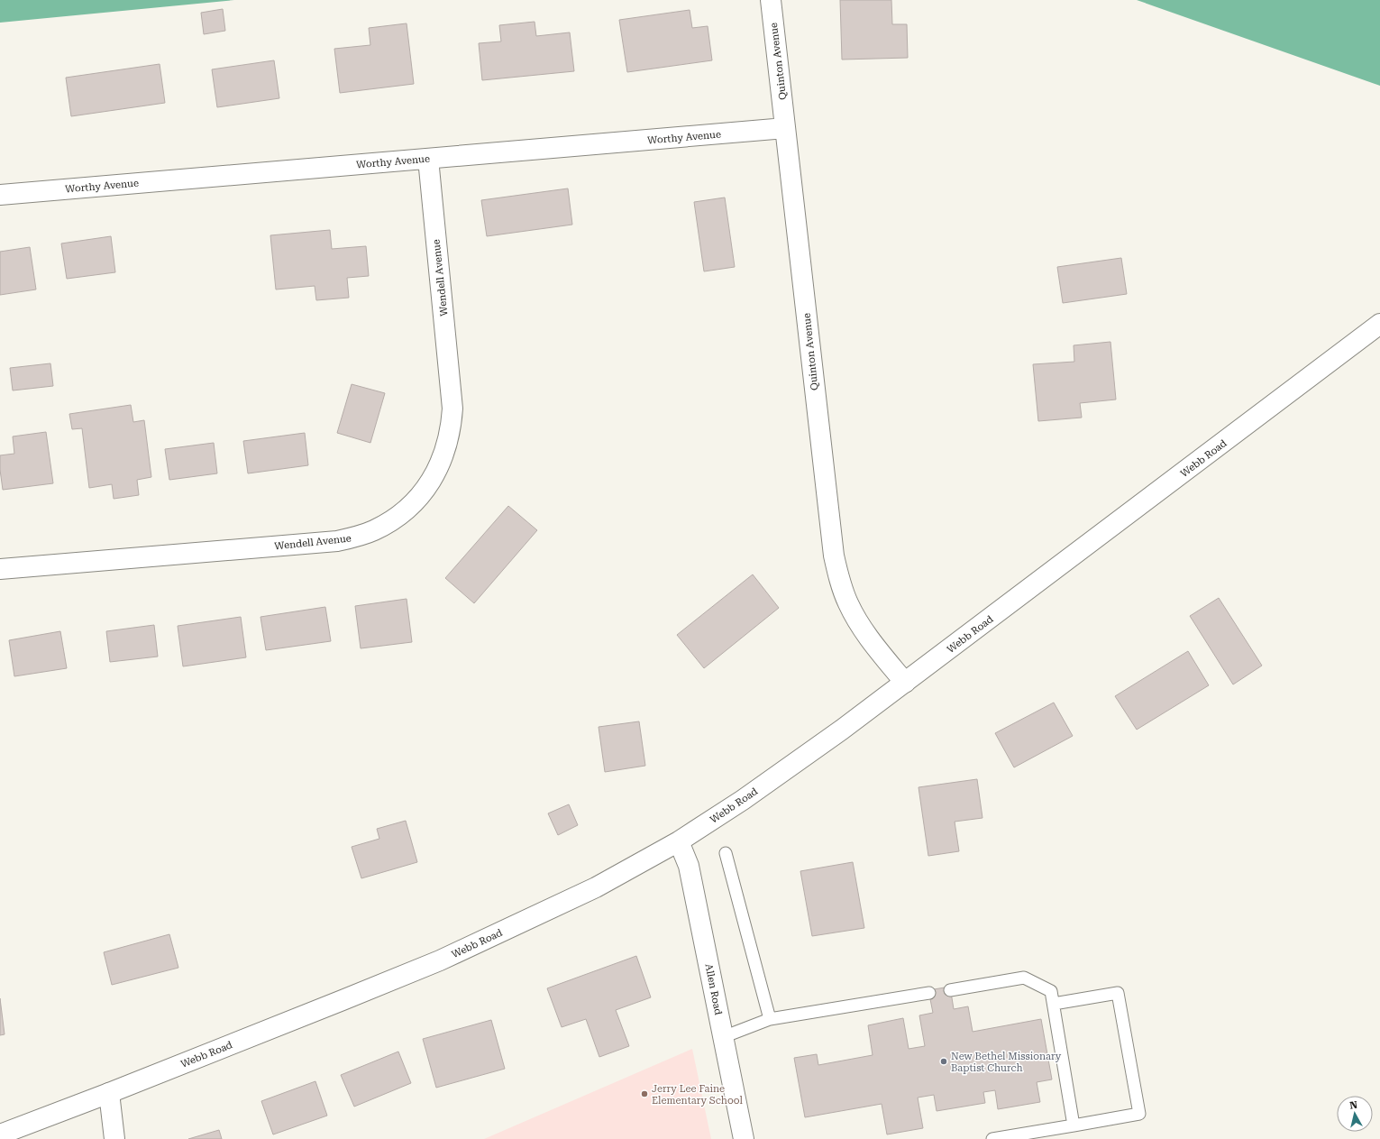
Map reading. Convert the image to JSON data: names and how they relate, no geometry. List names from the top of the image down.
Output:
{
  "streets": {
    "street": [
      "Quinton Avenue",
      "Worthy Avenue",
      "Wendell Avenue",
      "Webb Road",
      "Allen Road"
    ]
  },
  "crossings": [
    ["Quinton Avenue", "Worthy Avenue"],
    ["Quinton Avenue", "Webb Road"],
    ["Worthy Avenue", "Wendell Avenue"],
    ["Webb Road", "Allen Road"]
  ],
  "places": ["New Bethel Missionary Baptist Church", "Jerry Lee Faine Elementary School"],
  "north": "top"
}
